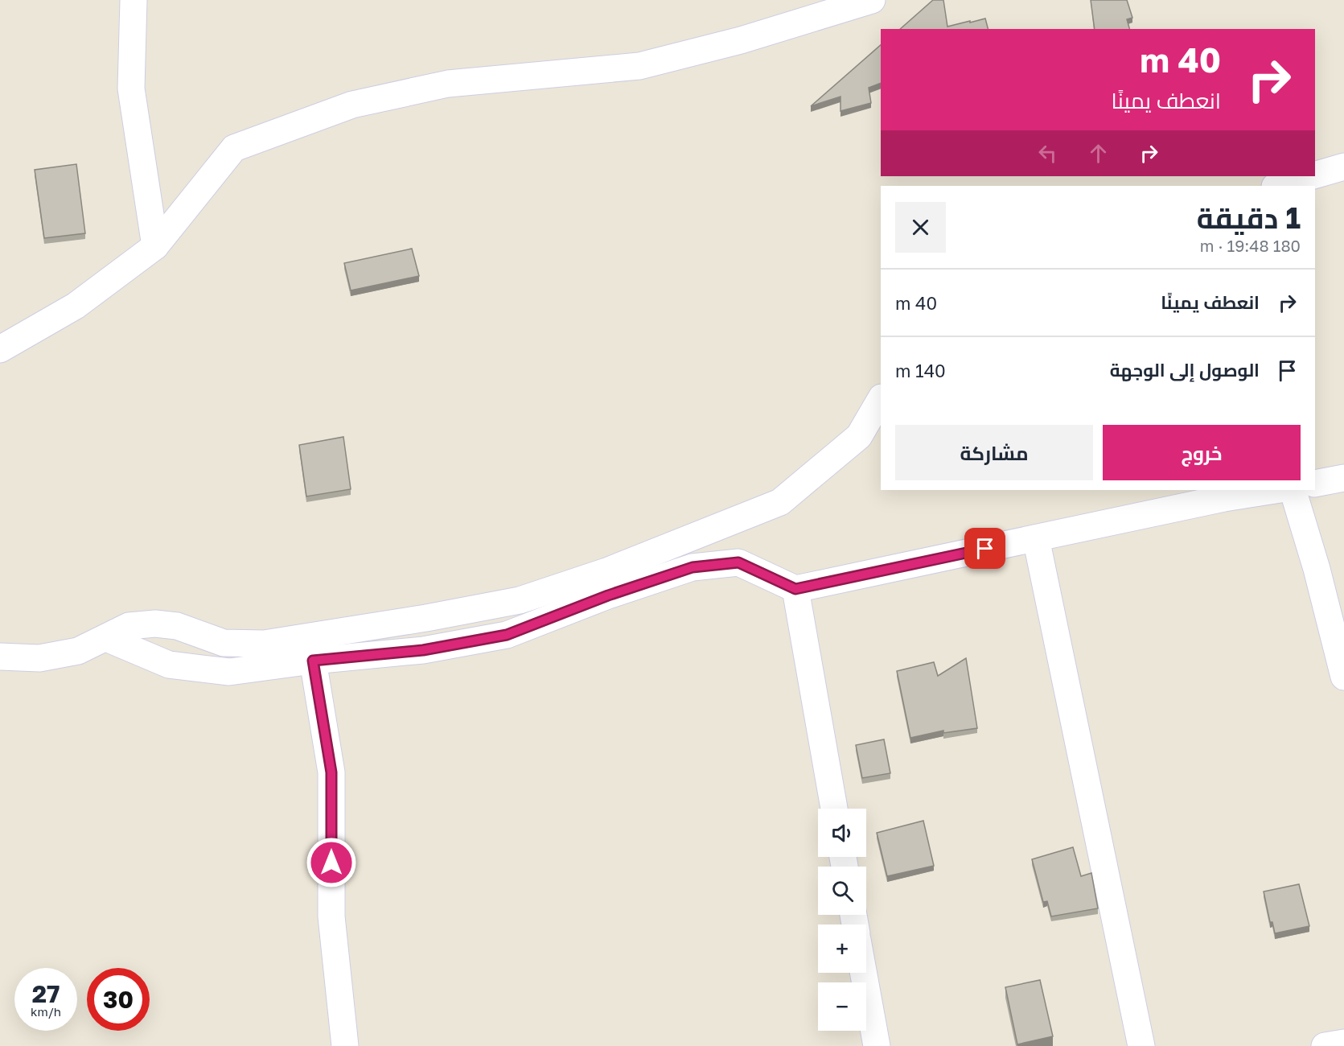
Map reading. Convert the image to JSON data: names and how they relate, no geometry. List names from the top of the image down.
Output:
{
  "page": {
    "turn": ["40 m", "انعطف يمينًا"],
    "heading": ["1 دقيقة", "180 m · 19:48"],
    "list": [
      {
        "name": "انعطف يمينًا",
        "value": "40 m"
      },
      {
        "name": "الوصول إلى الوجهة",
        "value": "140 m"
      }
    ],
    "buttons": ["خروج", "مشاركة"],
    "map_buttons": ["+", "−"],
    "speed": "27 km/h",
    "limit": "30"
  }
}
